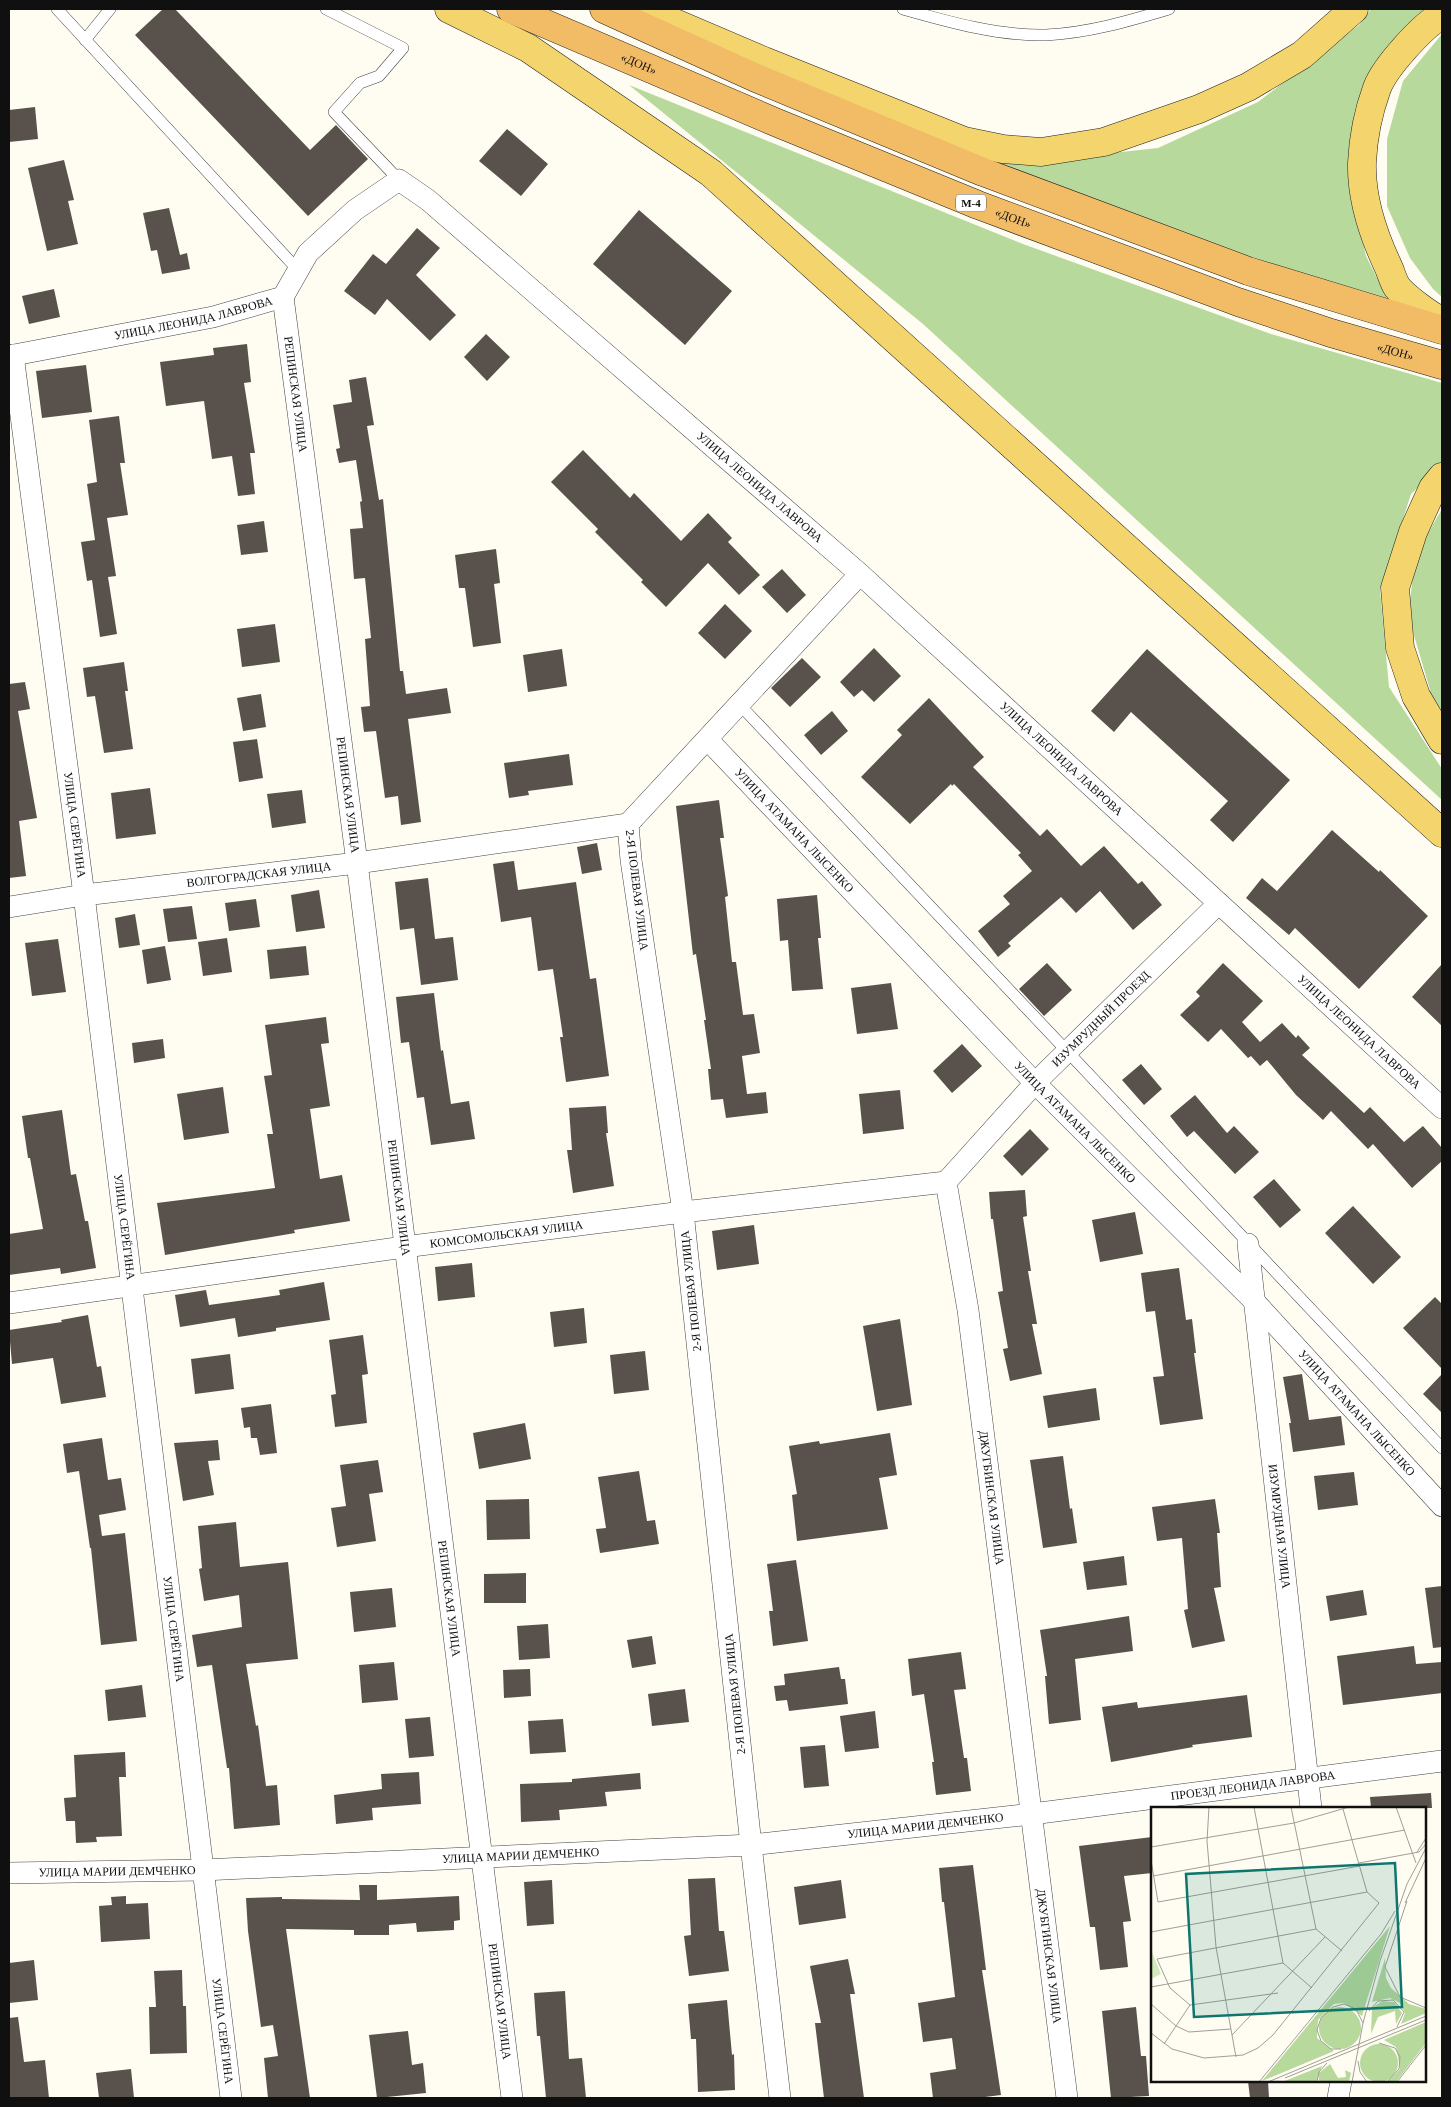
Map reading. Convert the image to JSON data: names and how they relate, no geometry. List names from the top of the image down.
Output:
{
  "streets": {
    "highway": ["«ДОН»", "М-4"],
    "street": [
      "УЛИЦА ЛЕОНИДА ЛАВРОВА",
      "РЕПИНСКАЯ УЛИЦА",
      "УЛИЦА СЕРЁГИНА",
      "УЛИЦА АТАМАНА ЛЫСЕНКО",
      "ВОЛГОГРАДСКАЯ УЛИЦА",
      "2-Я ПОЛЕВАЯ УЛИЦА",
      "ИЗУМРУДНЫЙ ПРОЕЗД",
      "КОМСОМОЛЬСКАЯ УЛИЦА",
      "ДЖУГБИНСКАЯ УЛИЦА",
      "ИЗУМРУДНАЯ УЛИЦА",
      "ПРОЕЗД ЛЕОНИДА ЛАВРОВА",
      "УЛИЦА МАРИИ ДЕМЧЕНКО",
      "ДЖУБГИНСКАЯ УЛИЦА"
    ]
  },
  "crossings": [
    ["УЛИЦА ЛЕОНИДА ЛАВРОВА", "РЕПИНСКАЯ УЛИЦА"],
    ["УЛИЦА ЛЕОНИДА ЛАВРОВА", "УЛИЦА СЕРЁГИНА"],
    ["УЛИЦА ЛЕОНИДА ЛАВРОВА", "2-Я ПОЛЕВАЯ УЛИЦА"],
    ["УЛИЦА ЛЕОНИДА ЛАВРОВА", "ИЗУМРУДНЫЙ ПРОЕЗД"],
    ["РЕПИНСКАЯ УЛИЦА", "ВОЛГОГРАДСКАЯ УЛИЦА"],
    ["РЕПИНСКАЯ УЛИЦА", "КОМСОМОЛЬСКАЯ УЛИЦА"],
    ["РЕПИНСКАЯ УЛИЦА", "УЛИЦА МАРИИ ДЕМЧЕНКО"],
    ["УЛИЦА СЕРЁГИНА", "ВОЛГОГРАДСКАЯ УЛИЦА"],
    ["УЛИЦА СЕРЁГИНА", "КОМСОМОЛЬСКАЯ УЛИЦА"],
    ["УЛИЦА СЕРЁГИНА", "УЛИЦА МАРИИ ДЕМЧЕНКО"],
    ["УЛИЦА АТАМАНА ЛЫСЕНКО", "2-Я ПОЛЕВАЯ УЛИЦА"],
    ["УЛИЦА АТАМАНА ЛЫСЕНКО", "ИЗУМРУДНЫЙ ПРОЕЗД"],
    ["УЛИЦА АТАМАНА ЛЫСЕНКО", "ИЗУМРУДНАЯ УЛИЦА"],
    ["ВОЛГОГРАДСКАЯ УЛИЦА", "2-Я ПОЛЕВАЯ УЛИЦА"],
    ["2-Я ПОЛЕВАЯ УЛИЦА", "КОМСОМОЛЬСКАЯ УЛИЦА"],
    ["2-Я ПОЛЕВАЯ УЛИЦА", "УЛИЦА МАРИИ ДЕМЧЕНКО"],
    ["ИЗУМРУДНЫЙ ПРОЕЗД", "КОМСОМОЛЬСКАЯ УЛИЦА"],
    ["ИЗУМРУДНЫЙ ПРОЕЗД", "ДЖУГБИНСКАЯ УЛИЦА"],
    ["КОМСОМОЛЬСКАЯ УЛИЦА", "ДЖУГБИНСКАЯ УЛИЦА"],
    ["ДЖУГБИНСКАЯ УЛИЦА", "ПРОЕЗД ЛЕОНИДА ЛАВРОВА"],
    ["ДЖУГБИНСКАЯ УЛИЦА", "УЛИЦА МАРИИ ДЕМЧЕНКО"],
    ["ДЖУГБИНСКАЯ УЛИЦА", "ДЖУБГИНСКАЯ УЛИЦА"],
    ["ИЗУМРУДНАЯ УЛИЦА", "ПРОЕЗД ЛЕОНИДА ЛАВРОВА"],
    ["ПРОЕЗД ЛЕОНИДА ЛАВРОВА", "УЛИЦА МАРИИ ДЕМЧЕНКО"],
    ["ПРОЕЗД ЛЕОНИДА ЛАВРОВА", "ДЖУБГИНСКАЯ УЛИЦА"],
    ["УЛИЦА МАРИИ ДЕМЧЕНКО", "ДЖУБГИНСКАЯ УЛИЦА"]
  ]
}
